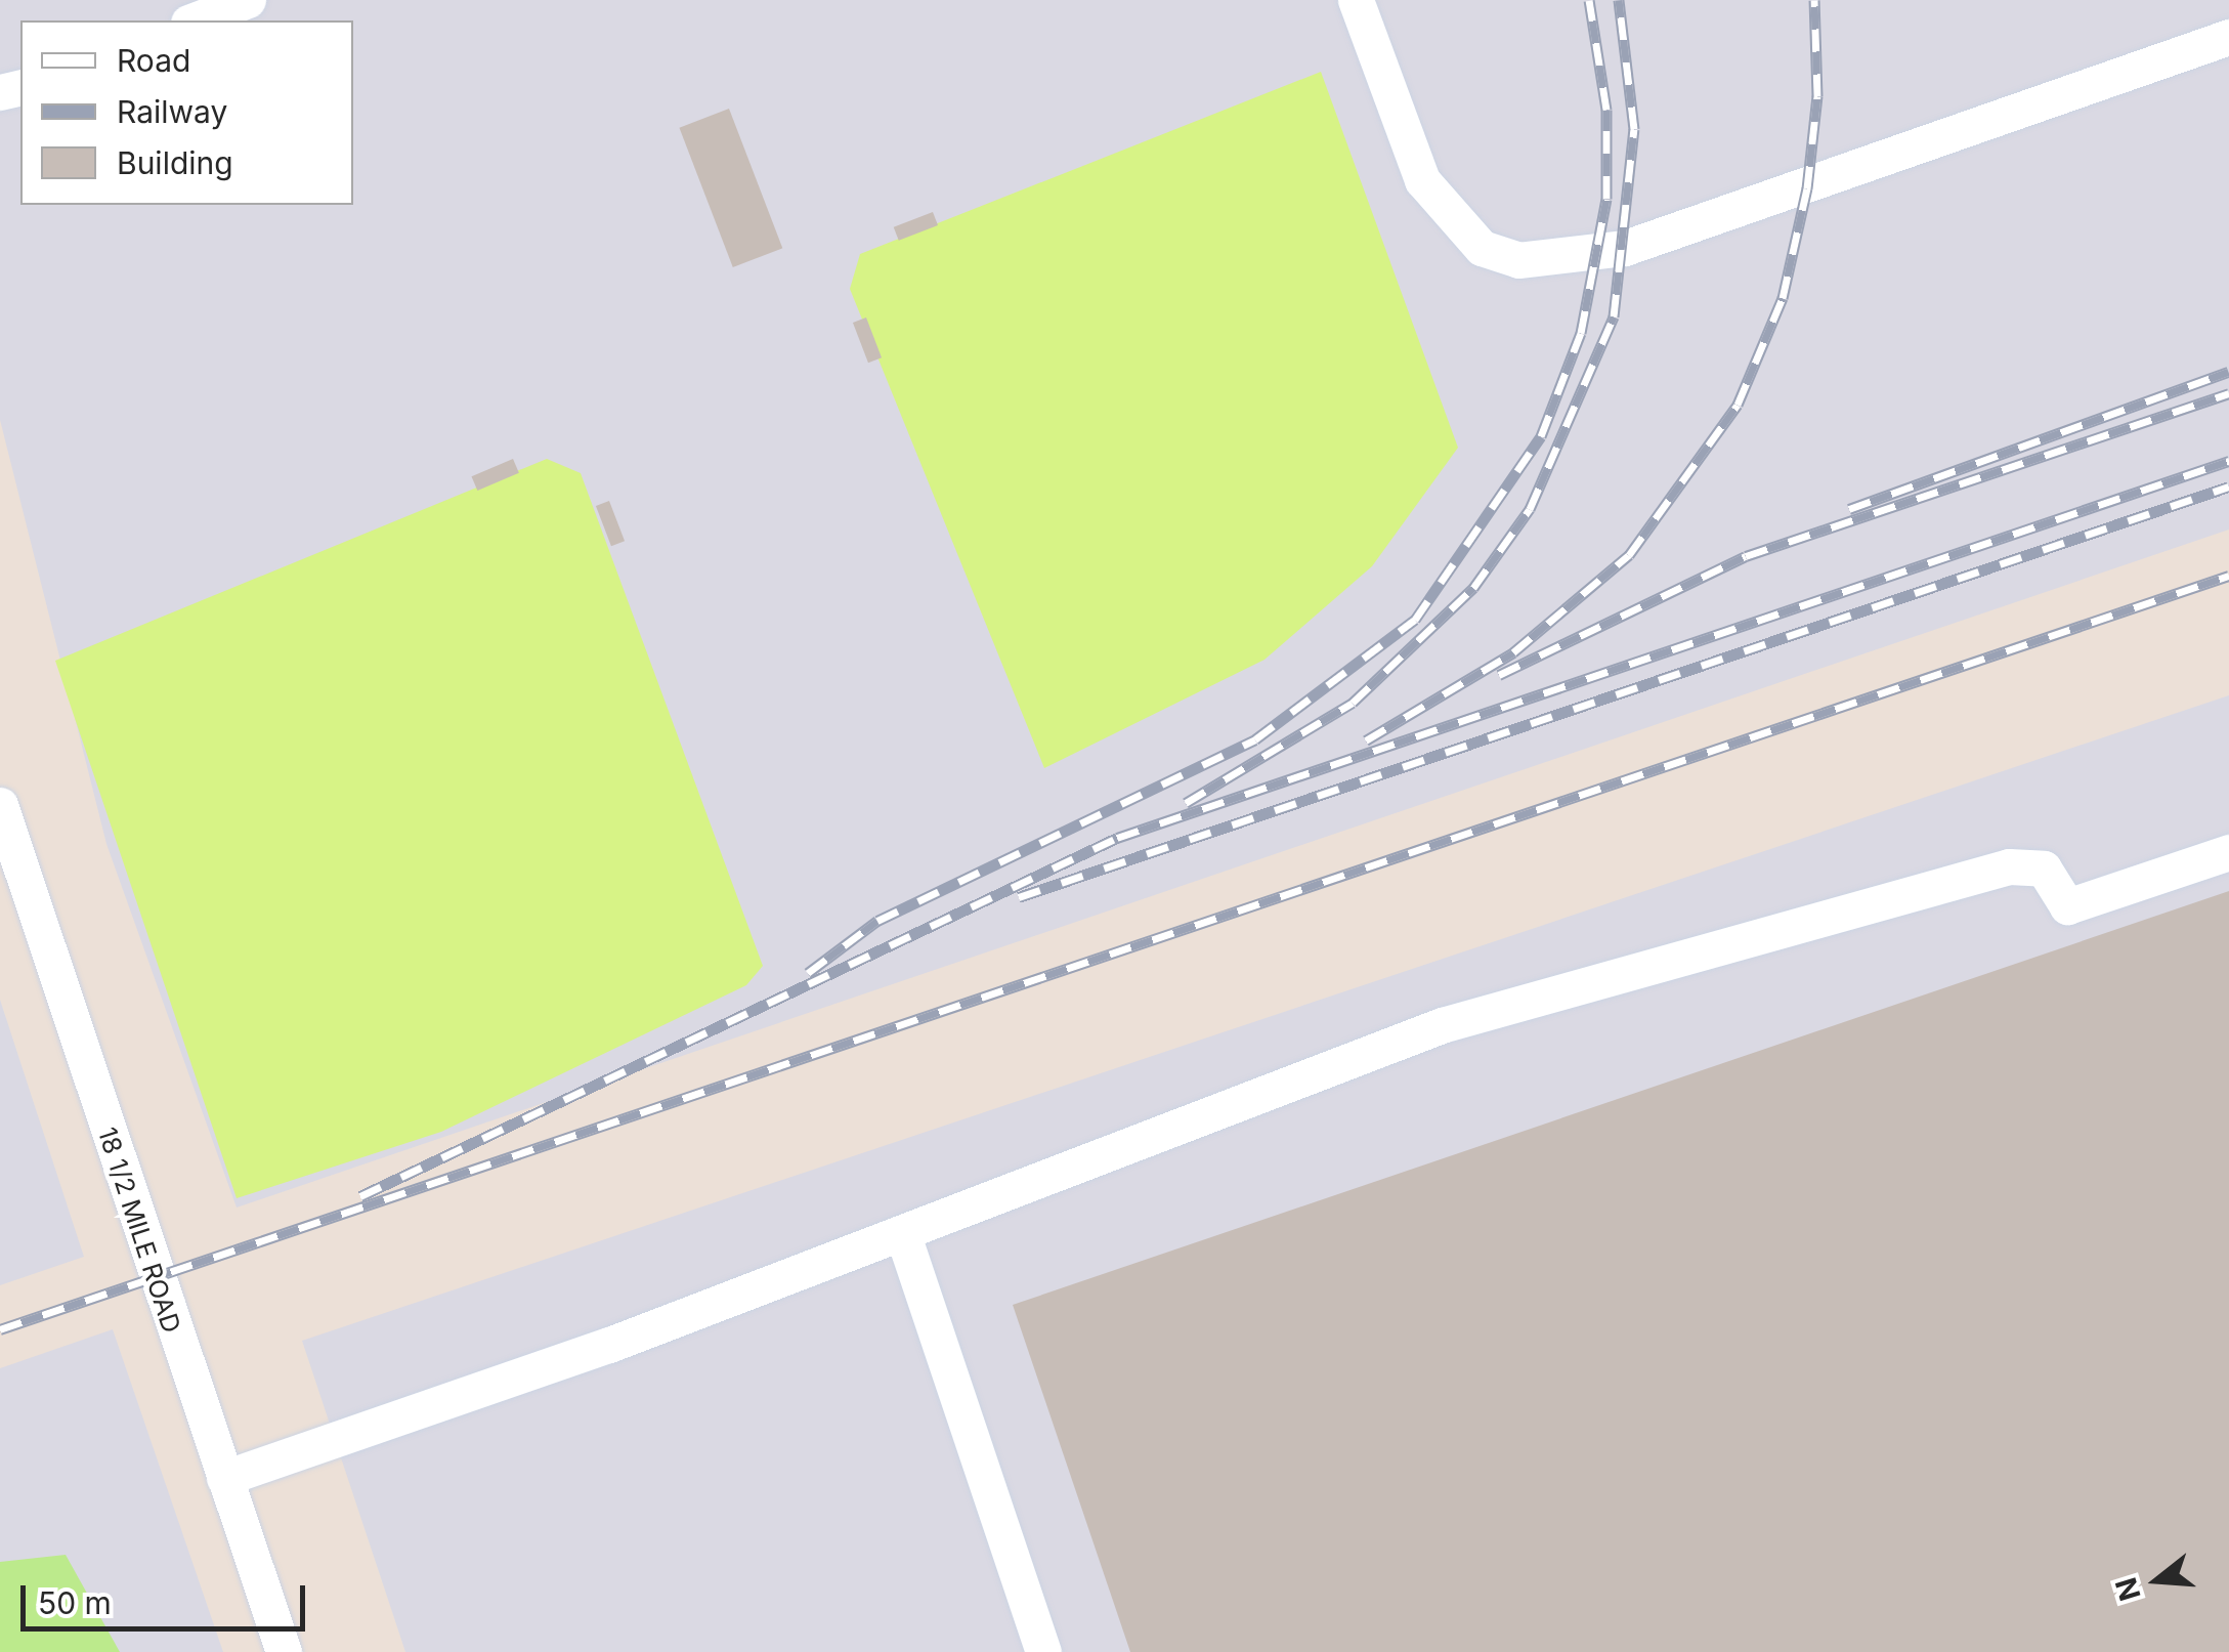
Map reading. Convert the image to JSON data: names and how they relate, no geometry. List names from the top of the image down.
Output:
{
  "streets": {
    "street": ["18 1/2 MILE ROAD"]
  },
  "legend": ["Road", "Railway", "Building"],
  "scale_bar": "50 m",
  "north": "left"
}
